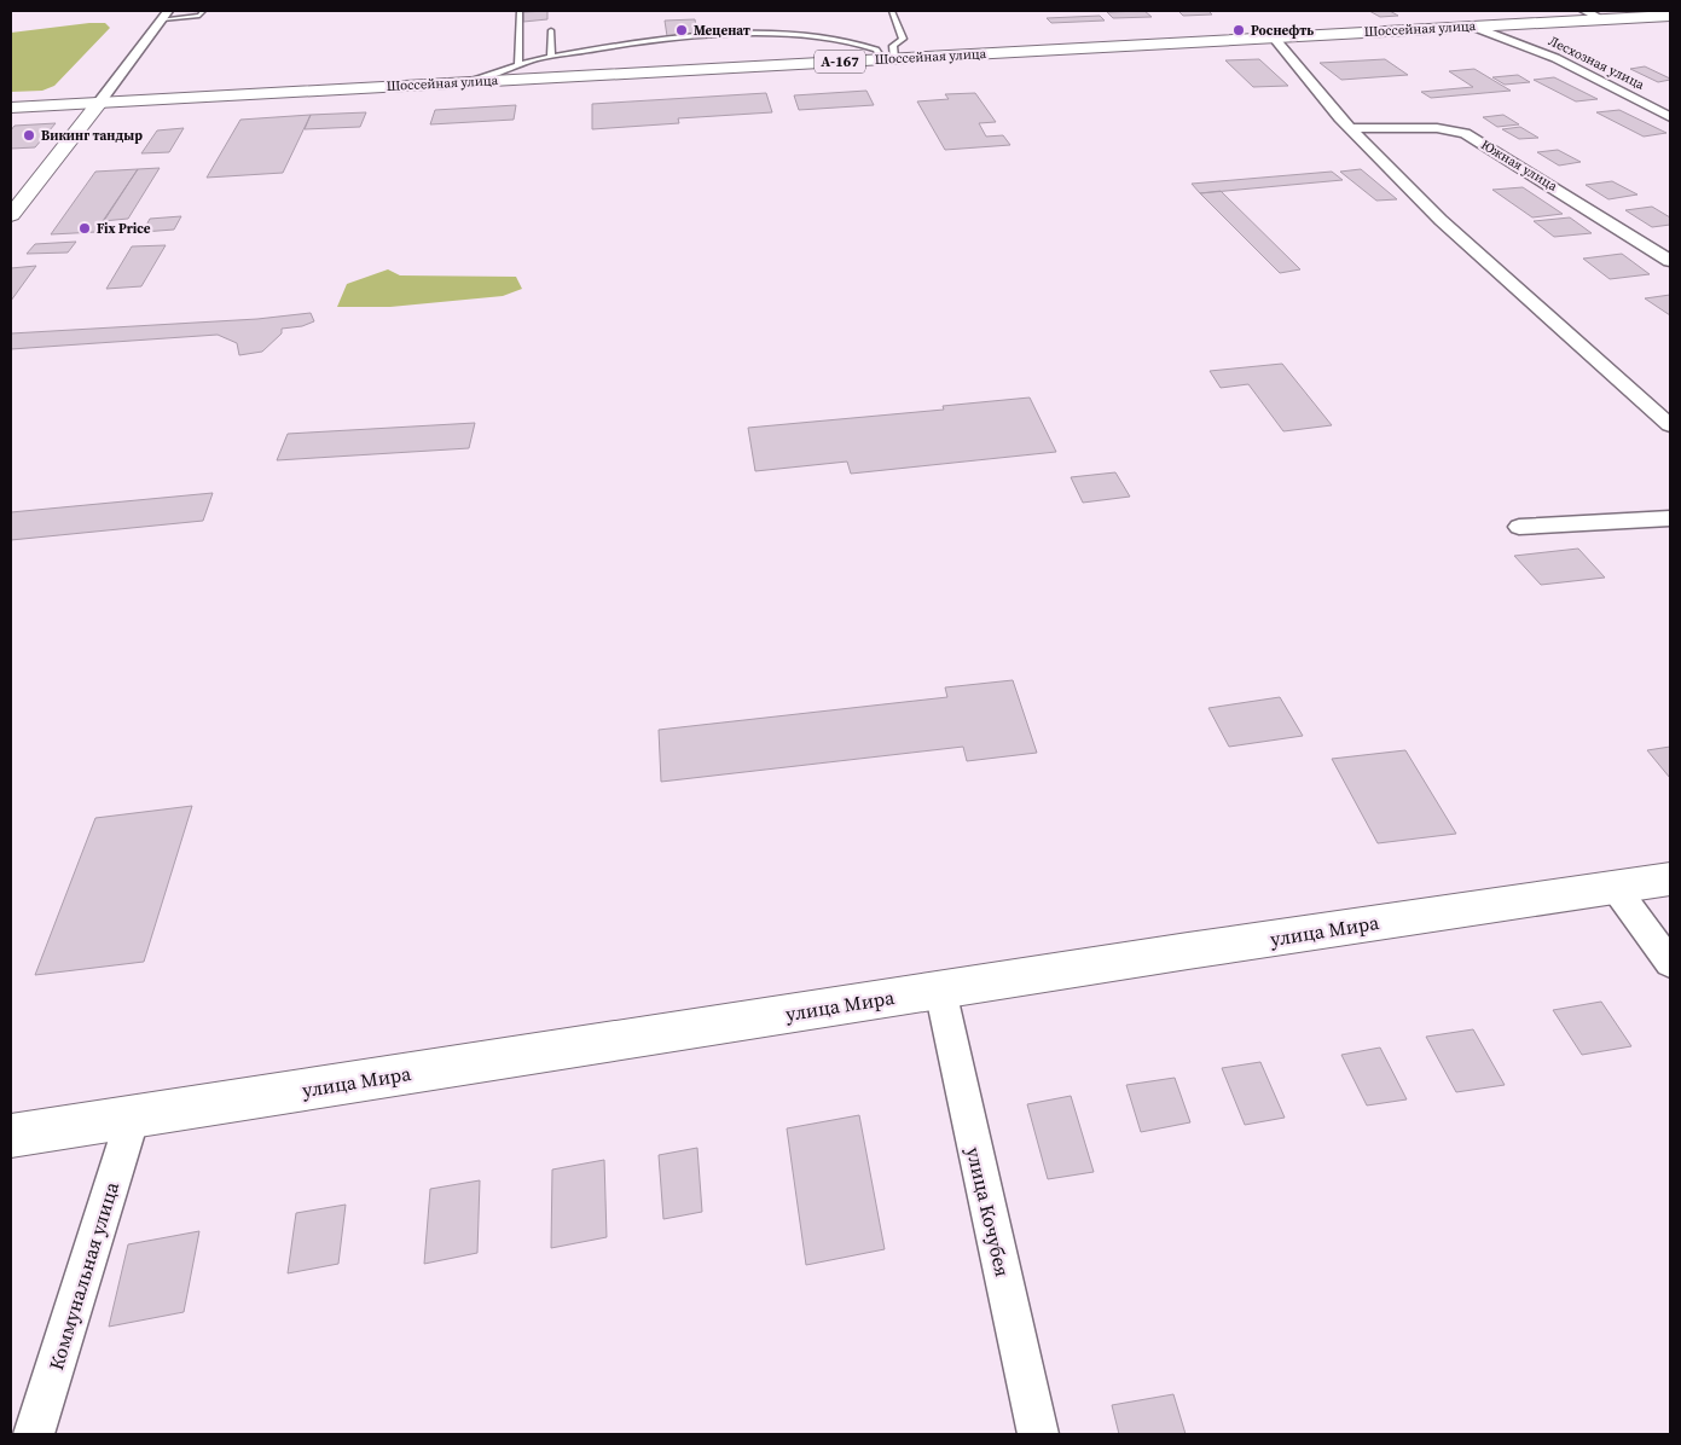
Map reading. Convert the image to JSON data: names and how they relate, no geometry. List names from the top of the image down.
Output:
{
  "streets": {
    "main road": ["Шоссейная улица", "А-167", "улица Мира"],
    "street": [
      "Лесхозная улица",
      "Южная улица",
      "улица Кочубея",
      "Коммунальная улица"
    ]
  },
  "crossings": [
    ["Шоссейная улица", "Лесхозная улица"],
    ["улица Мира", "улица Кочубея"],
    ["улица Мира", "Коммунальная улица"]
  ],
  "places": [
    "Меценат",
    "Роснефть",
    "Викинг тандыр",
    "Fix Price"
  ]
}
